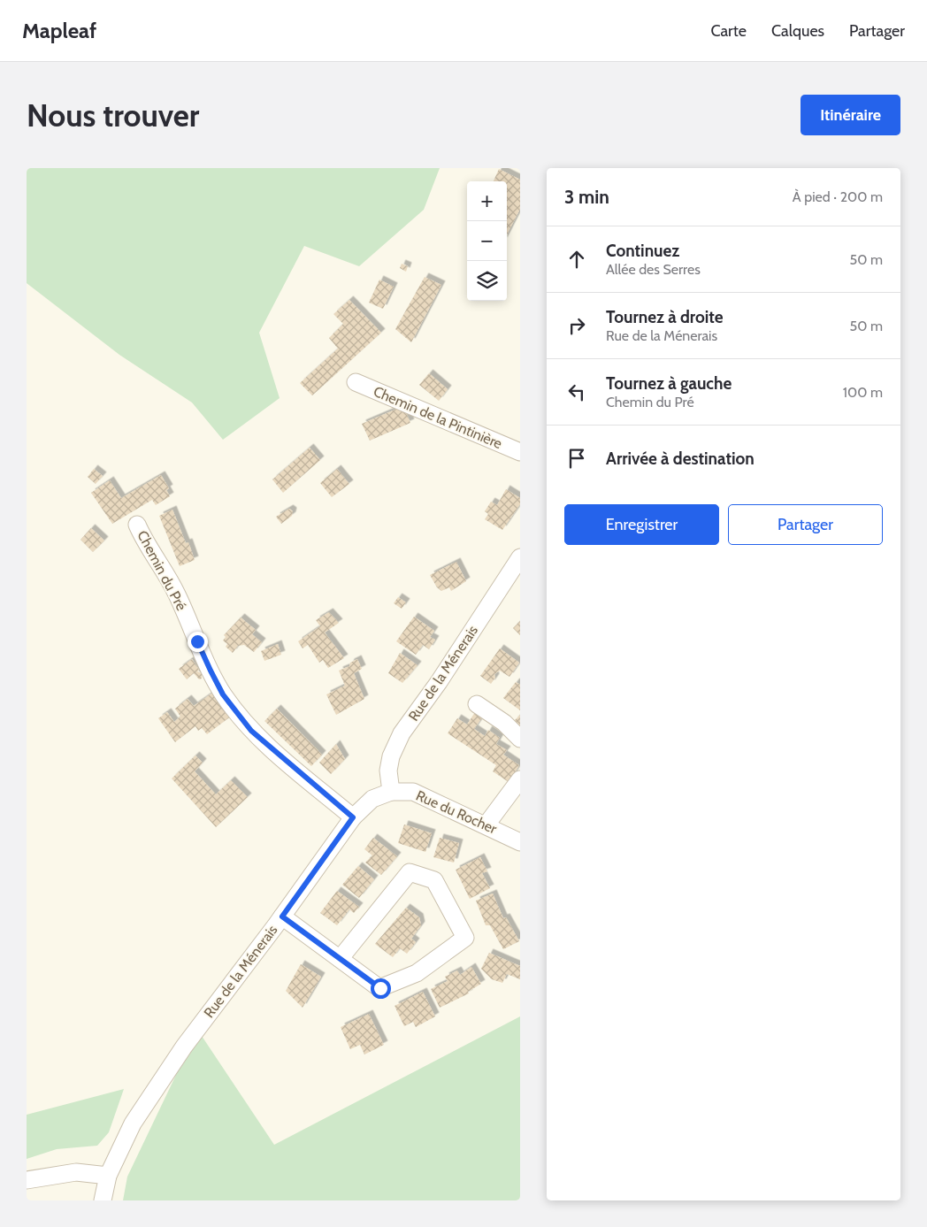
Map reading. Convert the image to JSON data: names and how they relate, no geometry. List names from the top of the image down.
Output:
{
  "streets": {
    "street": [
      "Chemin de la Pintinière",
      "Chemin du Pré",
      "Rue de la Ménerais",
      "Rue du Rocher"
    ]
  },
  "crossings": [
    ["Chemin du Pré", "Rue de la Ménerais"],
    ["Rue de la Ménerais", "Rue du Rocher"]
  ],
  "page": {
    "header": "Mapleaf",
    "nav": ["Carte", "Calques", "Partager"],
    "buttons": [
      "Itinéraire",
      ["Enregistrer", "Partager"]
    ],
    "title": "Nous trouver",
    "heading": ["3 min", "À pied · 200 m"],
    "map_buttons": ["+", "−"],
    "list": [
      ["Continuez", "Allée des Serres", "50 m"],
      ["Tournez à droite", "Rue de la Ménerais", "50 m"],
      ["Tournez à gauche", "Chemin du Pré", "100 m"],
      "Arrivée à destination"
    ]
  }
}
